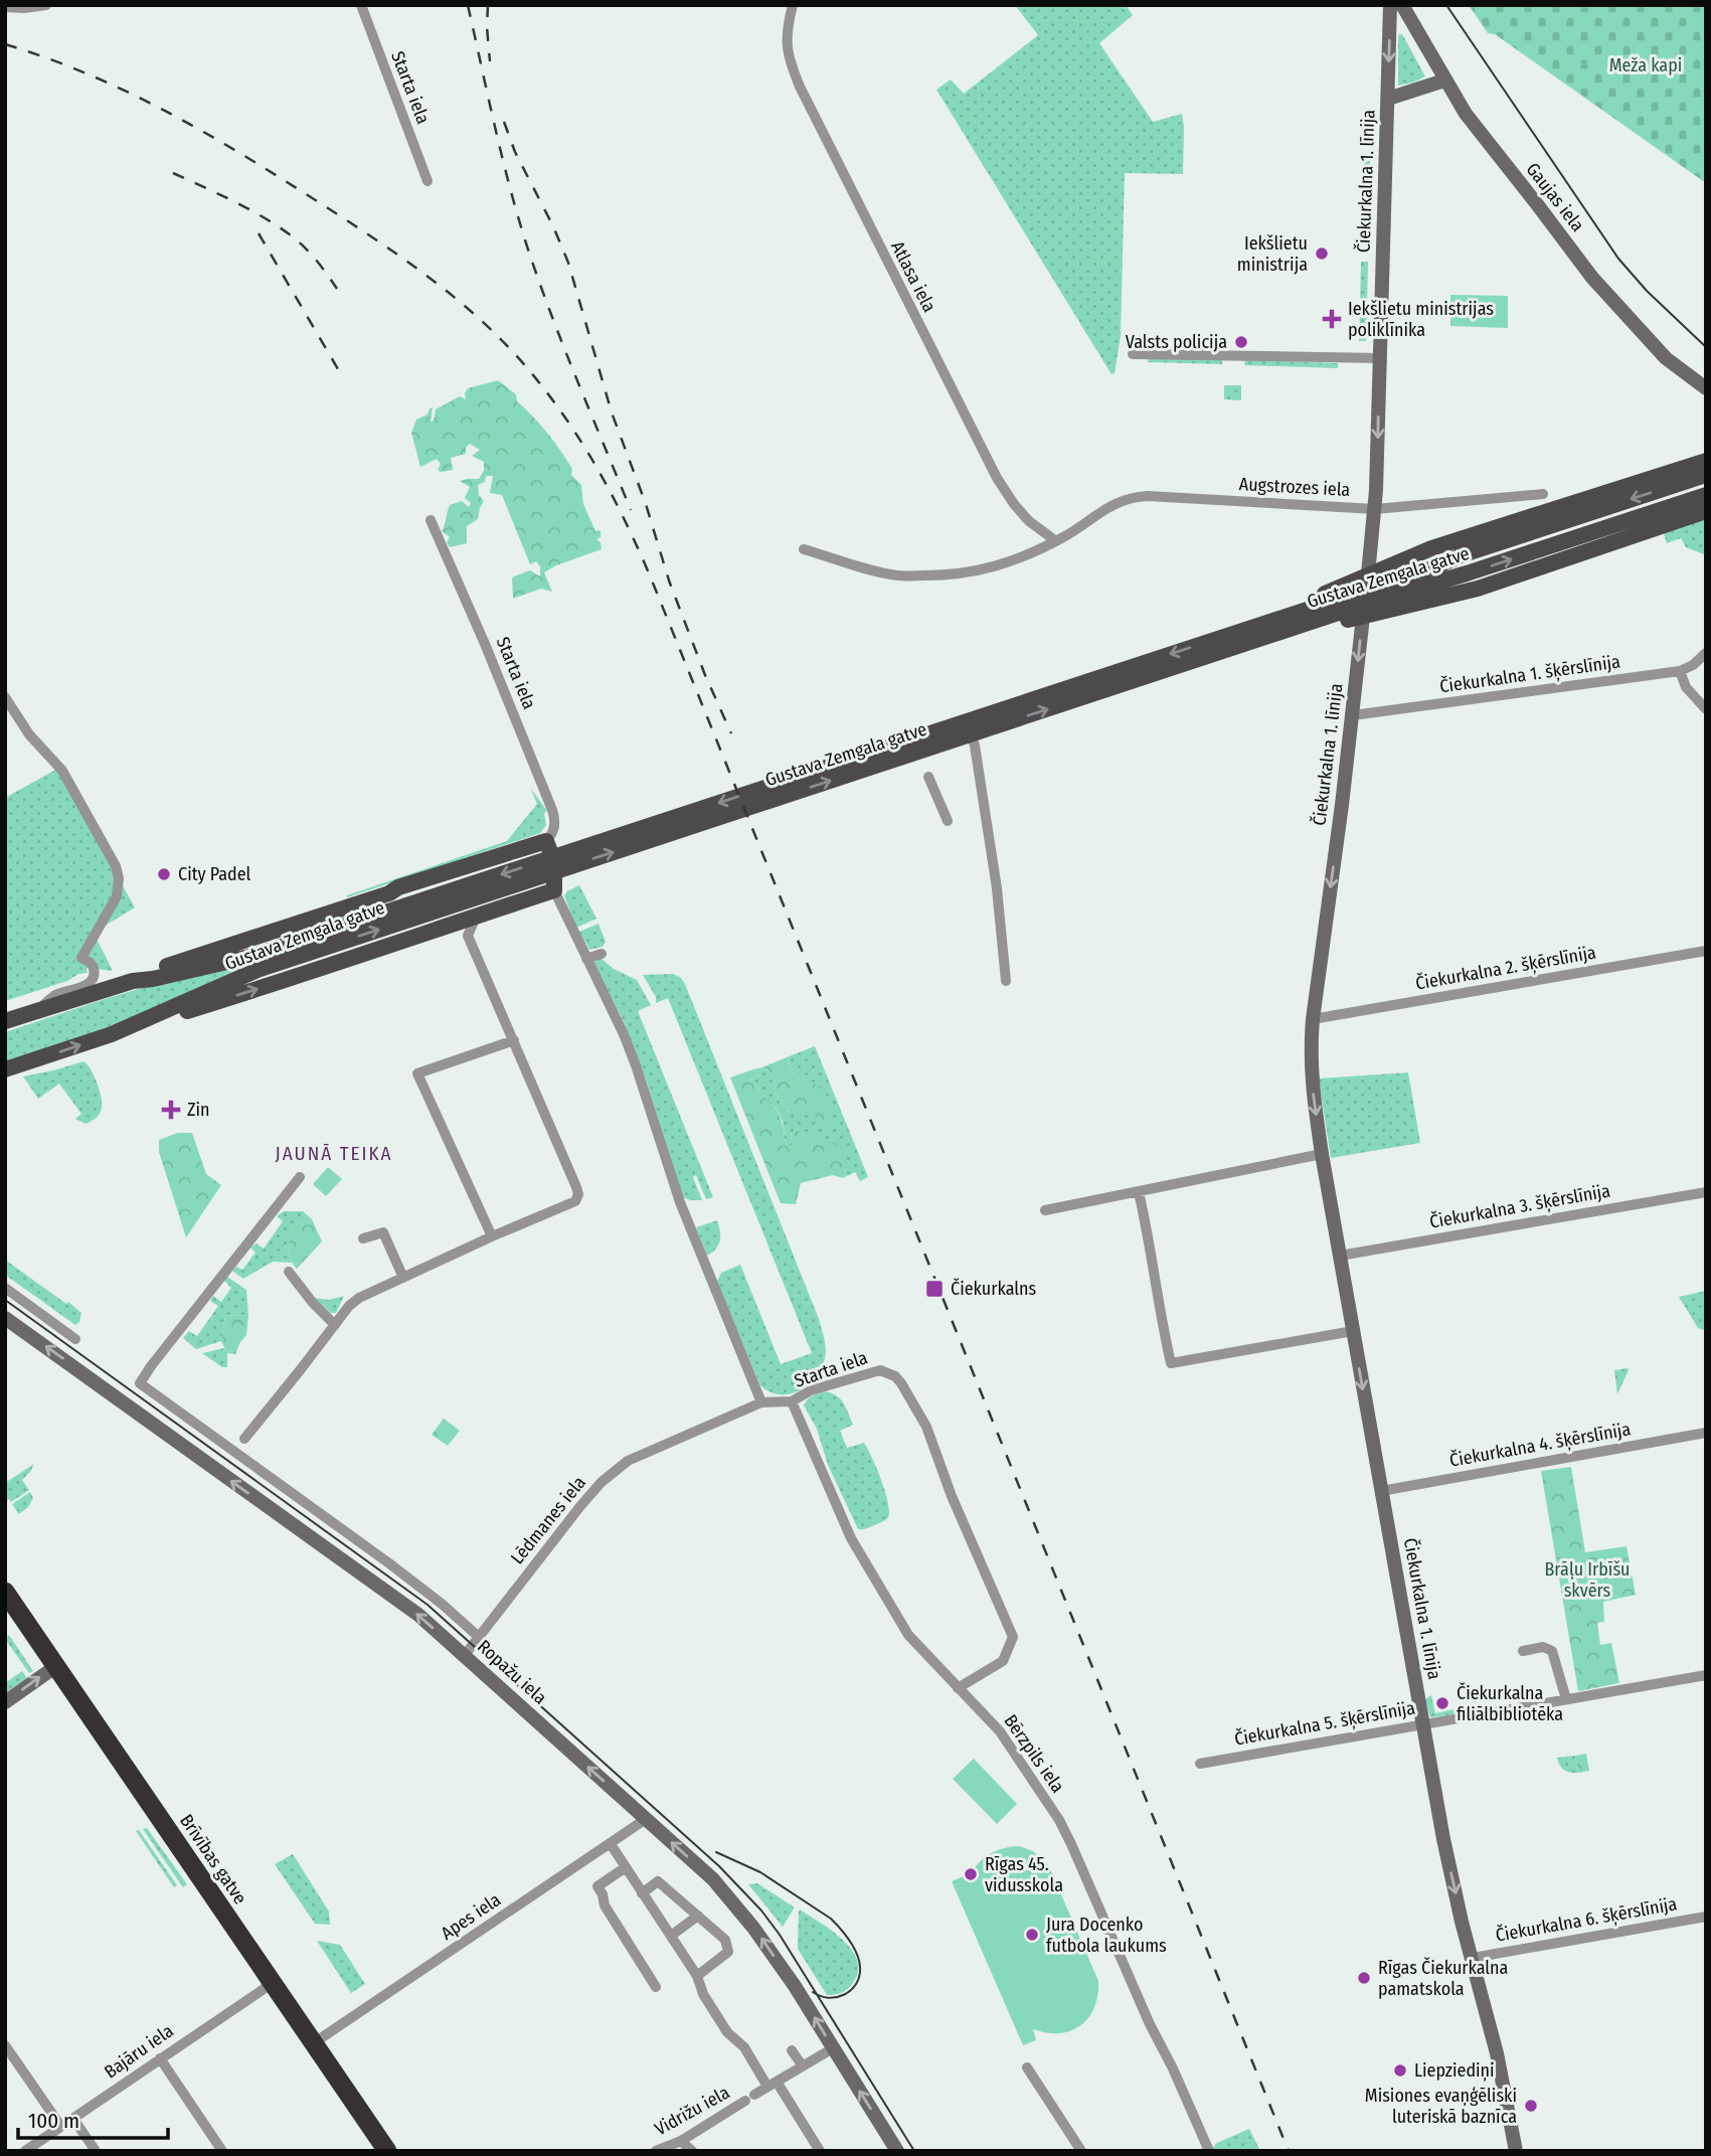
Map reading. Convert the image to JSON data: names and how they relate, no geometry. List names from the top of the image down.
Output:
{
  "streets": {
    "highway": ["Brīvības gatve"],
    "main road": ["Gustava Zemgala gatve"],
    "street": [
      "Starta iela",
      "Čiekurkalna 1. līnija",
      "Gaujas iela",
      "Atlasa iela",
      "Augstrozes iela",
      "Čiekurkalna 1. šķērslīnija",
      "Čiekurkalna 2. šķērslīnija",
      "Čiekurkalna 3. šķērslīnija",
      "Čiekurkalna 4. šķērslīnija",
      "Lēdmanes iela",
      "Ropažu iela",
      "Čiekurkalna 5. šķērslīnija",
      "Bērzpils iela",
      "Apes iela",
      "Čiekurkalna 6. šķērslīnija",
      "Bajāru iela",
      "Vidrižu iela"
    ]
  },
  "crossings": [
    ["Starta iela", "Lēdmanes iela"],
    ["Starta iela", "Bērzpils iela"],
    ["Čiekurkalna 1. līnija", "Augstrozes iela"],
    ["Čiekurkalna 1. līnija", "Čiekurkalna 1. šķērslīnija"],
    ["Čiekurkalna 1. līnija", "Čiekurkalna 2. šķērslīnija"],
    ["Čiekurkalna 1. līnija", "Čiekurkalna 3. šķērslīnija"],
    ["Čiekurkalna 1. līnija", "Čiekurkalna 4. šķērslīnija"],
    ["Čiekurkalna 1. līnija", "Čiekurkalna 5. šķērslīnija"],
    ["Čiekurkalna 1. līnija", "Čiekurkalna 6. šķērslīnija"],
    ["Atlasa iela", "Augstrozes iela"],
    ["Lēdmanes iela", "Ropažu iela"],
    ["Ropažu iela", "Apes iela"],
    ["Ropažu iela", "Vidrižu iela"],
    ["Brīvības gatve", "Apes iela"],
    ["Brīvības gatve", "Bajāru iela"]
  ],
  "one_way": ["Čiekurkalna 1. līnija"],
  "districts": ["JAUNĀ TEIKA"],
  "parks": ["Meža kapi", "Brāļu Irbīšu skvērs"],
  "places": {
    "other": [
      "Iekšlietu ministrija",
      "Valsts policija",
      "City Padel",
      "Čiekurkalna filiālbibliotēka",
      "Rīgas 45. vidusskola",
      "Jura Docenko futbola laukums",
      "Rīgas Čiekurkalna pamatskola",
      "Liepziediņi",
      "Misiones evaņģēliski luteriskā baznīca"
    ],
    "health": ["Iekšlietu ministrijas poliklīnika", "Zin"],
    "transit": ["Čiekurkalns"]
  },
  "scale_bar": "100 m"
}
